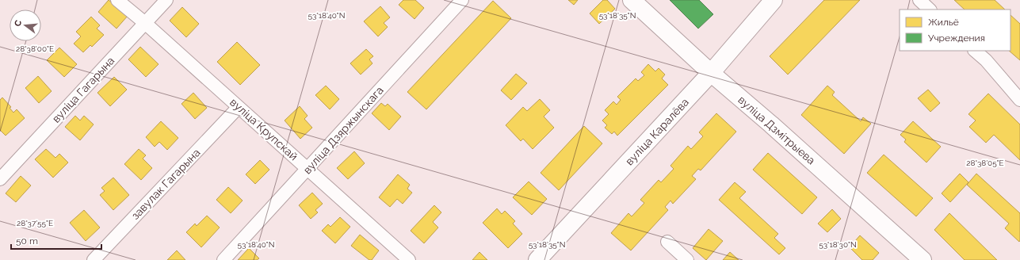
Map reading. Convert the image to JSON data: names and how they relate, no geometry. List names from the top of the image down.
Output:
{
  "streets": {
    "street": [
      "вуліца Гагарына",
      "вуліца Крупскай",
      "вуліца Дзяржынскага",
      "вуліца Дзмітрыева",
      "вуліца Каралёва",
      "завулак Гагарына"
    ]
  },
  "crossings": [
    ["вуліца Гагарына", "вуліца Крупскай"],
    ["вуліца Крупскай", "вуліца Дзяржынскага"],
    ["вуліца Крупскай", "завулак Гагарына"],
    ["вуліца Дзмітрыева", "вуліца Каралёва"]
  ],
  "legend": ["Жильё", "Учреждения"],
  "scale_bar": "50 m",
  "north": "left",
  "coordinates": [
    "53°18'40\"N",
    "53°18'35\"N",
    "28°38'00\"E",
    "28°38'05\"E",
    "28°37'55\"E",
    "53°18'30\"N"
  ]
}
